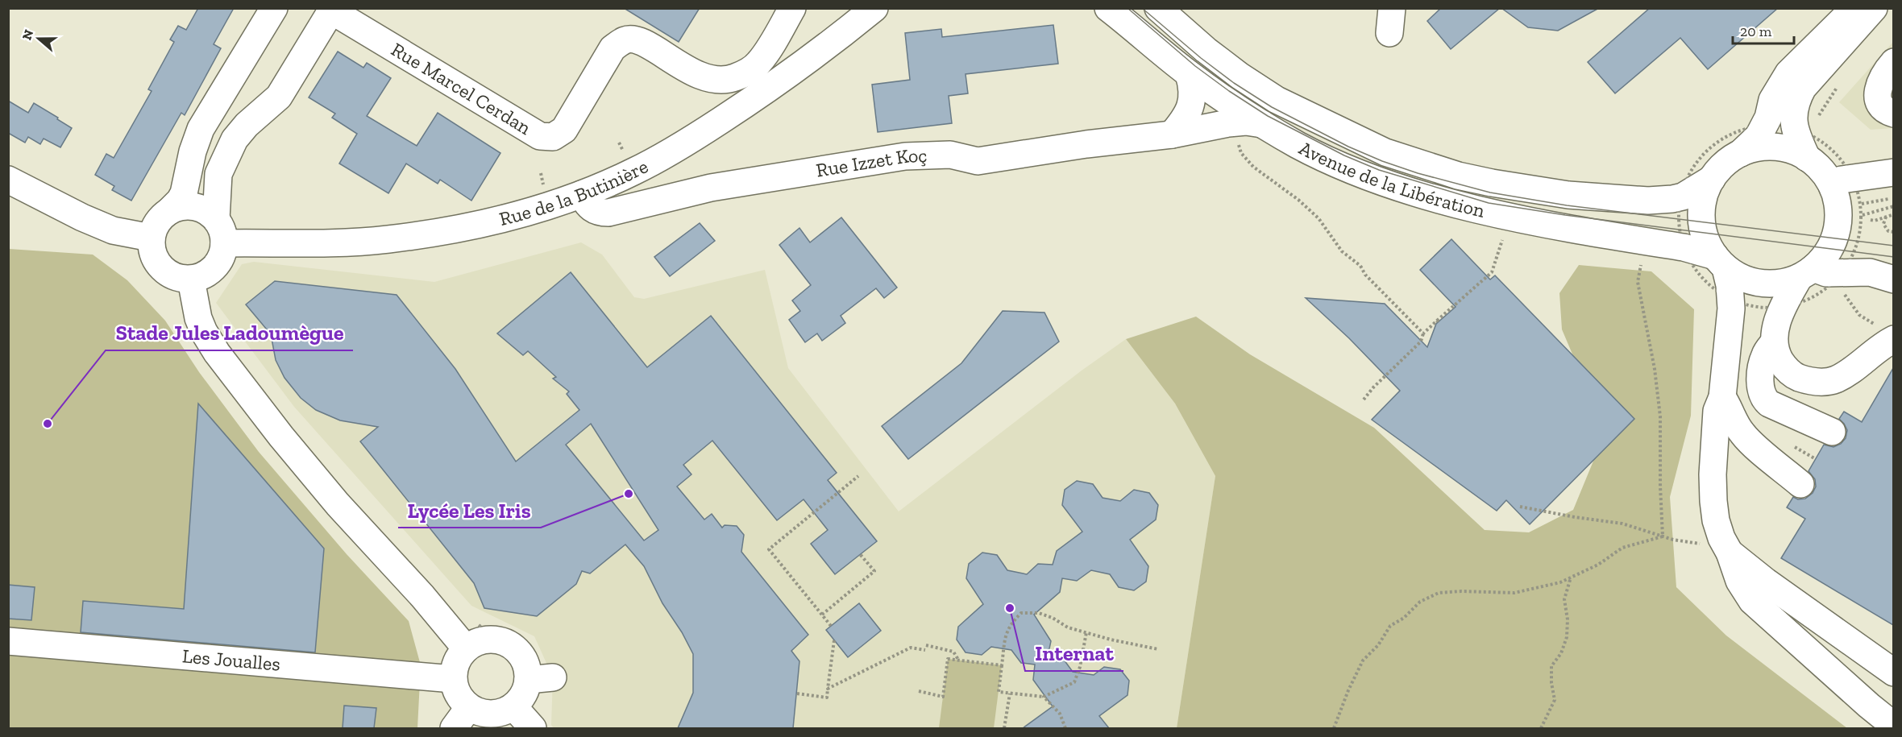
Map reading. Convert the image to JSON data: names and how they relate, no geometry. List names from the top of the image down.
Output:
{
  "streets": {
    "street": [
      "Rue Marcel Cerdan",
      "Rue Izzet Koç",
      "Avenue de la Libération",
      "Rue de la Butinière",
      "Les Joualles"
    ]
  },
  "crossings": [
    ["Rue Izzet Koç", "Avenue de la Libération"],
    ["Rue Izzet Koç", "Rue de la Butinière"]
  ],
  "places": ["Stade Jules Ladoumègue", "Lycée Les Iris", "Internat"],
  "scale_bar": "20 m",
  "north": "left"
}
